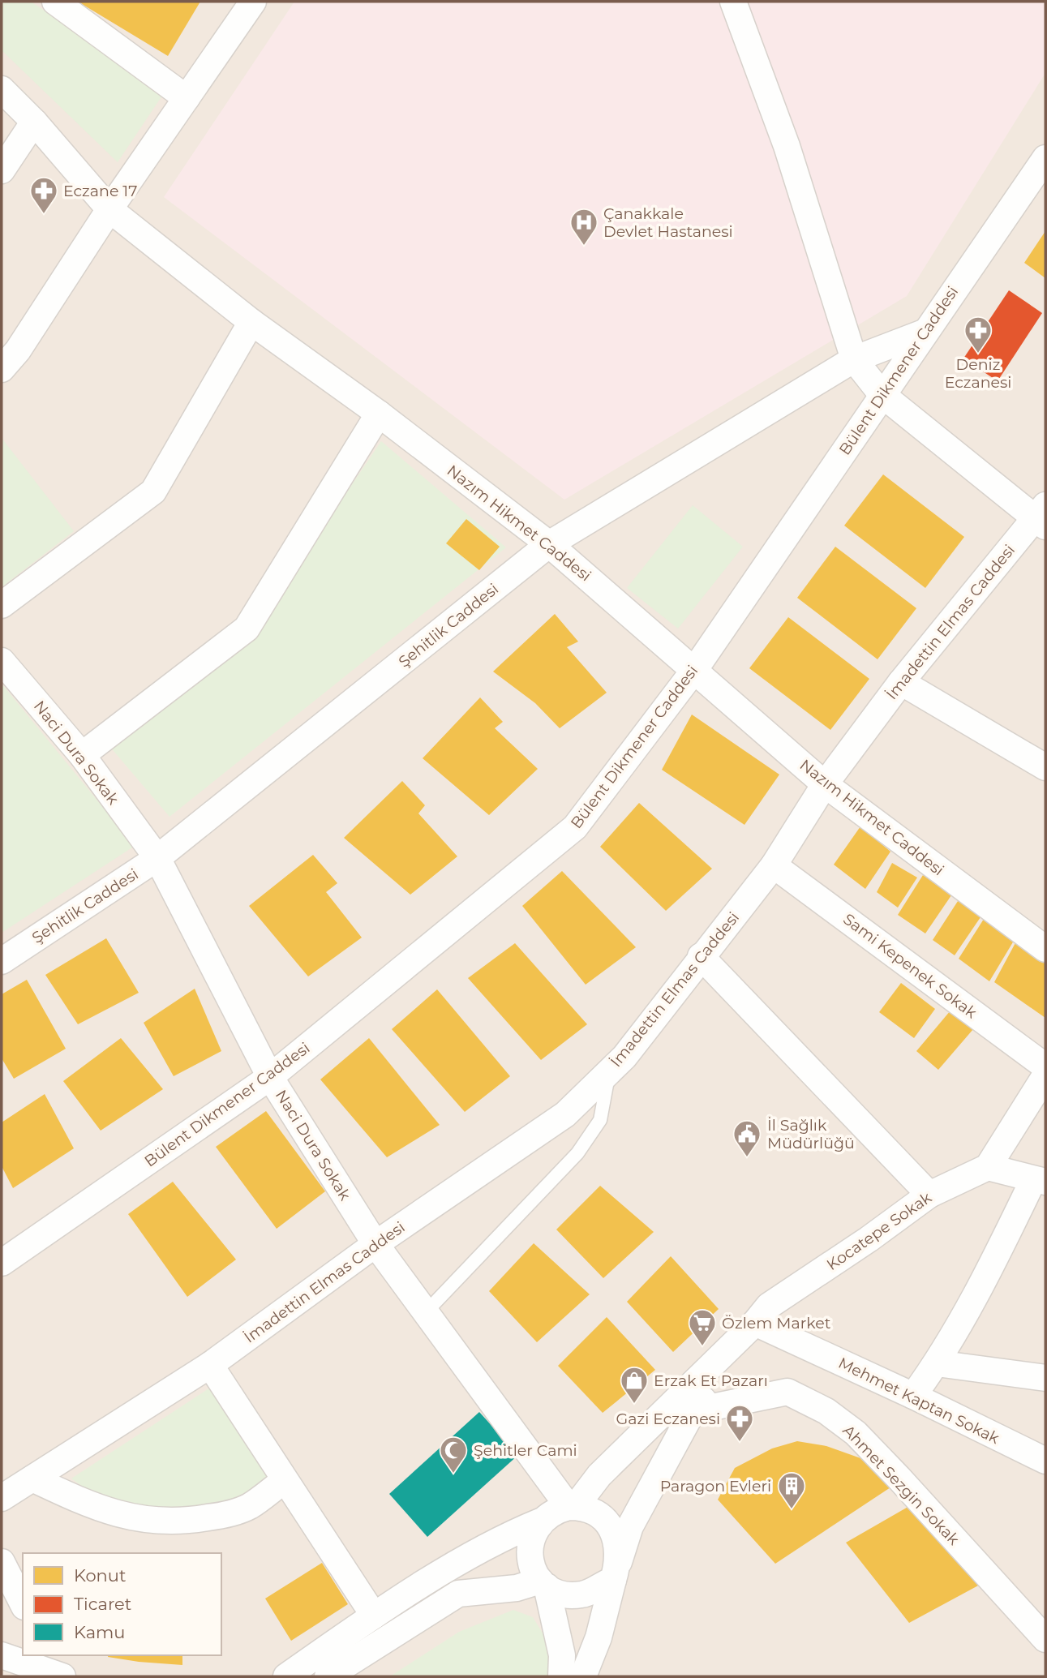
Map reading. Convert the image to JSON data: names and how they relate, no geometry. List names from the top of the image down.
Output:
{
  "streets": {
    "street": [
      "Bülent Dikmener Caddesi",
      "Nazım Hikmet Caddesi",
      "İmadettin Elmas Caddesi",
      "Şehitlik Caddesi",
      "Naci Dura Sokak",
      "Sami Kepenek Sokak",
      "Kocatepe Sokak",
      "Mehmet Kaptan Sokak",
      "Ahmet Sezgin Sokak"
    ]
  },
  "crossings": [
    ["Bülent Dikmener Caddesi", "Nazım Hikmet Caddesi"],
    ["Bülent Dikmener Caddesi", "Şehitlik Caddesi"],
    ["Bülent Dikmener Caddesi", "Naci Dura Sokak"],
    ["Nazım Hikmet Caddesi", "İmadettin Elmas Caddesi"],
    ["Nazım Hikmet Caddesi", "Şehitlik Caddesi"],
    ["İmadettin Elmas Caddesi", "Naci Dura Sokak"],
    ["İmadettin Elmas Caddesi", "Sami Kepenek Sokak"],
    ["Şehitlik Caddesi", "Naci Dura Sokak"],
    ["Kocatepe Sokak", "Mehmet Kaptan Sokak"]
  ],
  "places": {
    "pharmacy": ["Eczane 17", "Deniz Eczanesi", "Gazi Eczanesi"],
    "hospital": ["Çanakkale Devlet Hastanesi"],
    "public building": ["İl Sağlık Müdürlüğü"],
    "supermarket": ["Özlem Market"],
    "shop": ["Erzak Et Pazarı"],
    "mosque": ["Şehitler Cami"],
    "building": ["Paragon Evleri"]
  },
  "legend": ["Konut", "Ticaret", "Kamu"]
}
